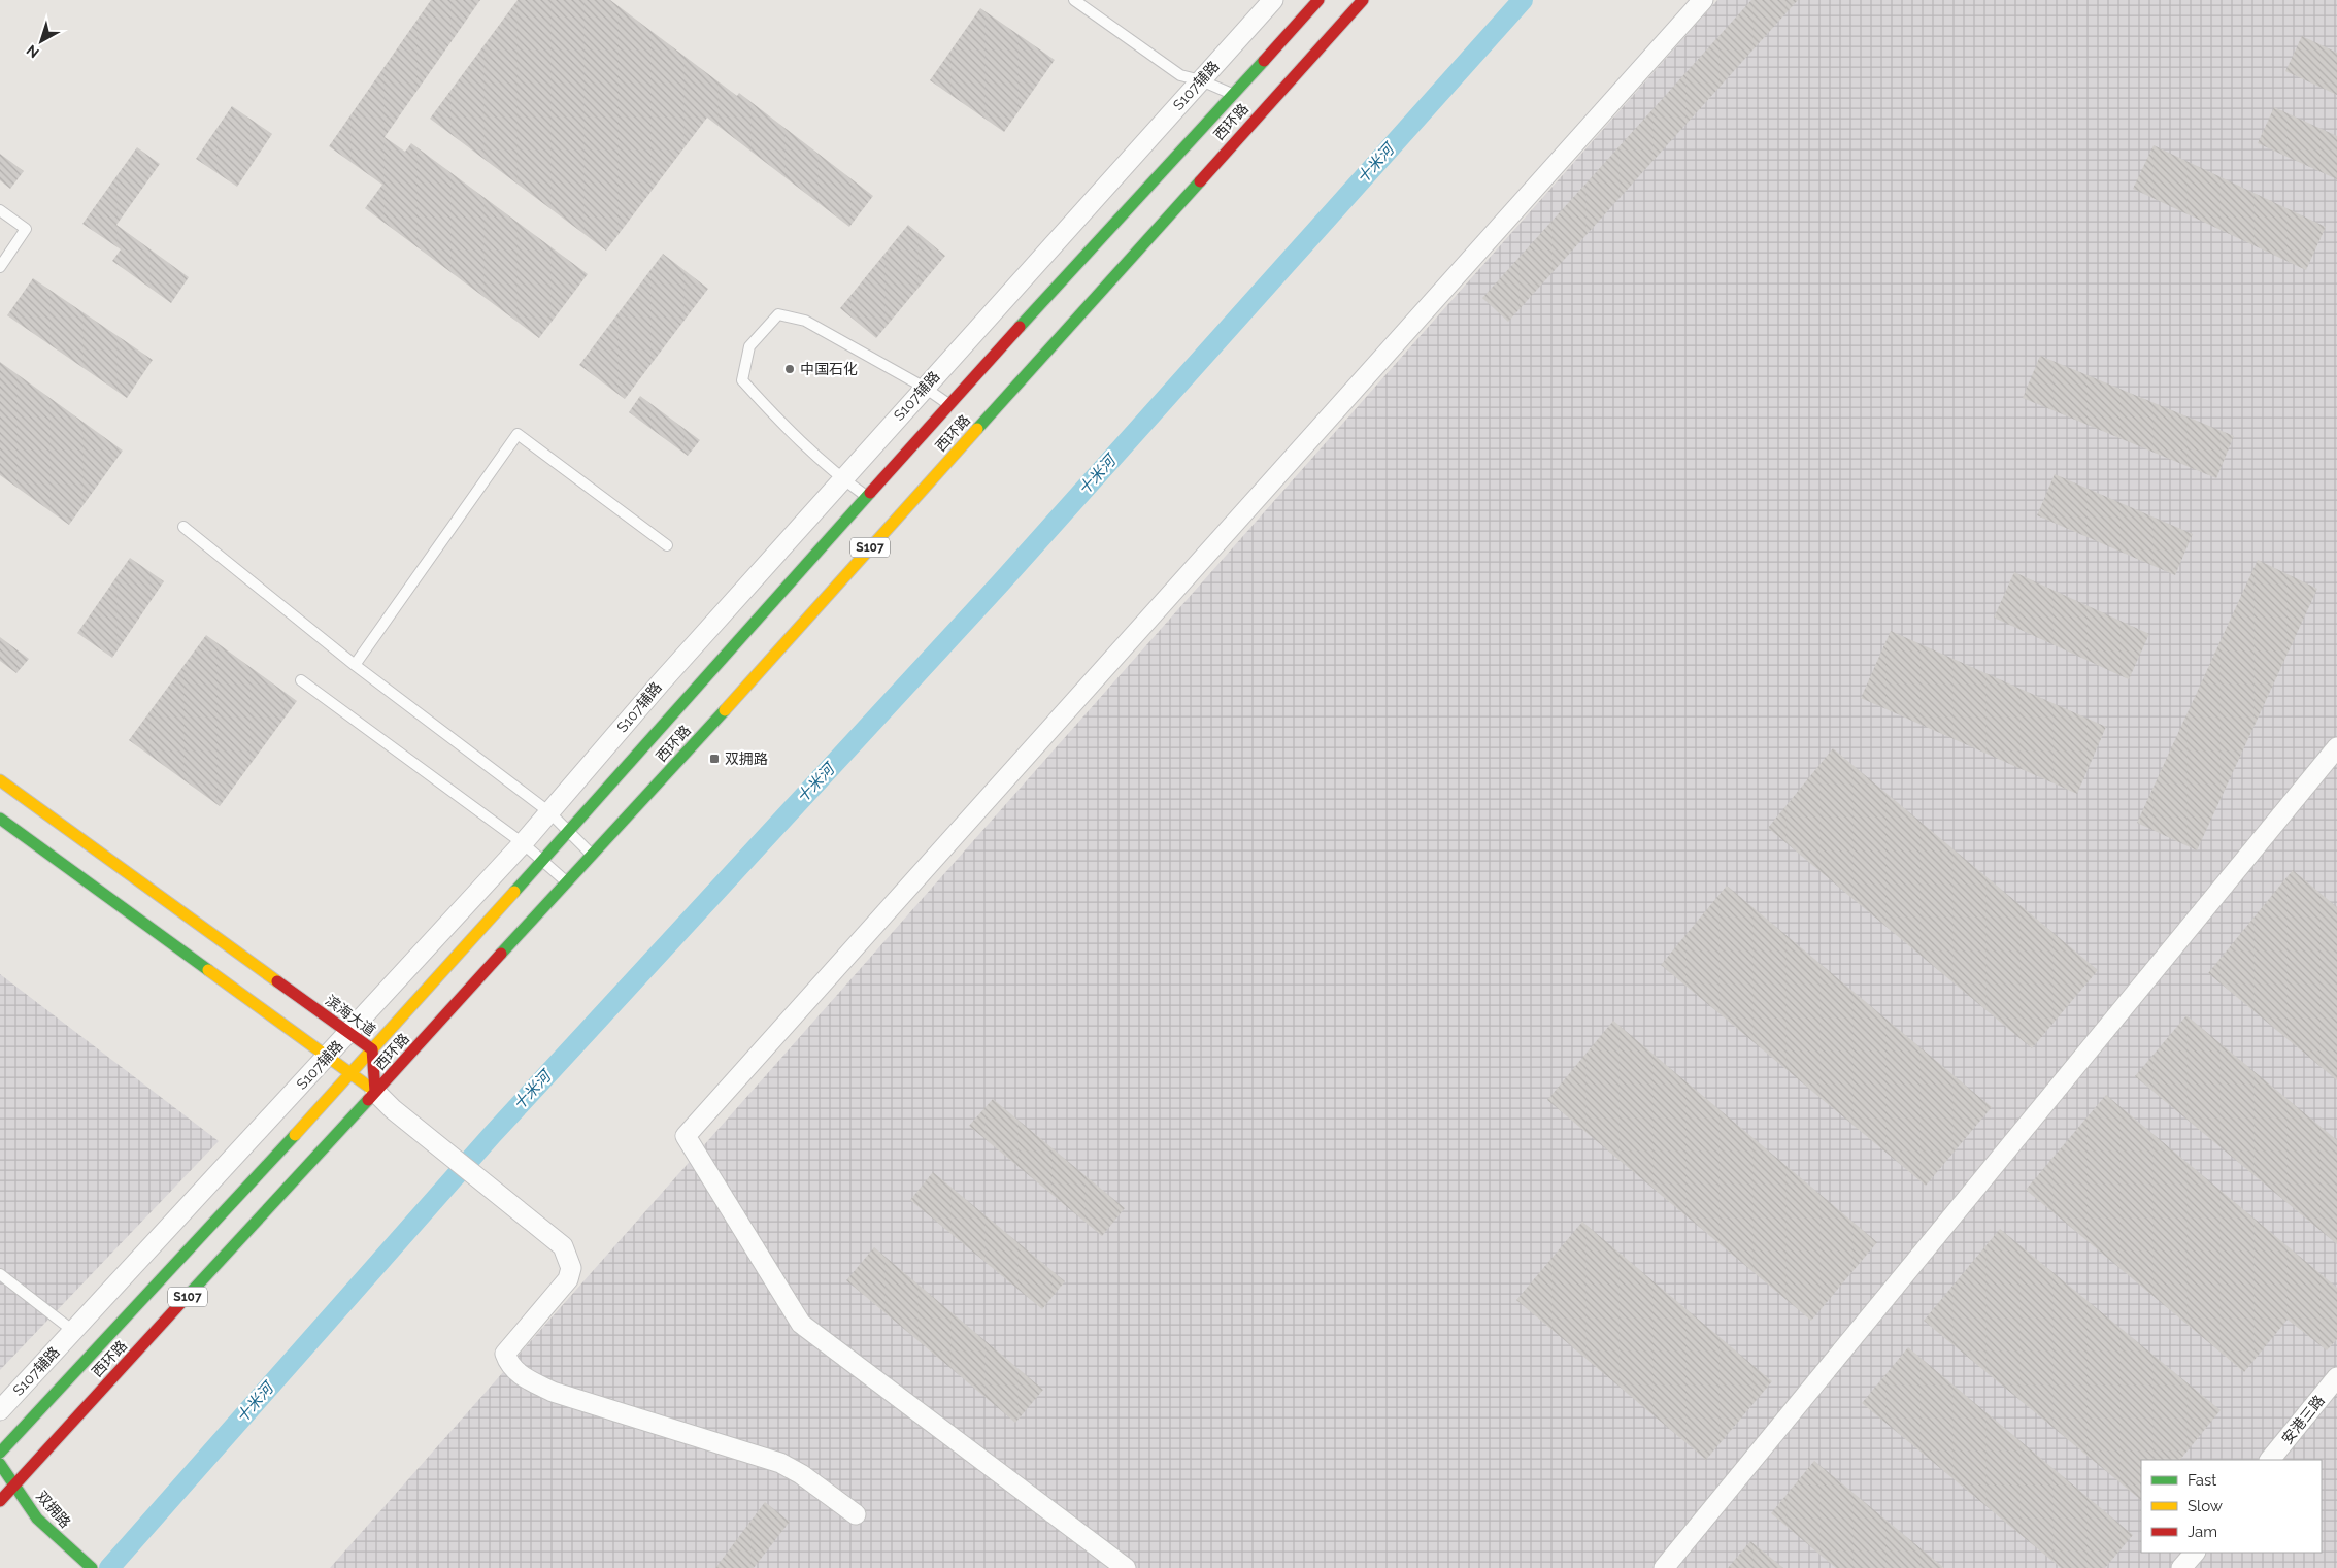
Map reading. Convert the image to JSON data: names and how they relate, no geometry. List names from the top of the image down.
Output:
{
  "streets": {
    "main road": [
      "西环路",
      "S107",
      "滨海大道",
      "双拥路"
    ],
    "street": ["S107辅路", "安港三路"]
  },
  "crossings": [
    ["S107辅路", "滨海大道"],
    ["西环路", "滨海大道"],
    ["西环路", "双拥路"]
  ],
  "water": ["十米河"],
  "places": {
    "other": ["中国石化"],
    "transit": ["双拥路"]
  },
  "legend": ["Fast", "Slow", "Jam"],
  "north": "bottom left"
}
